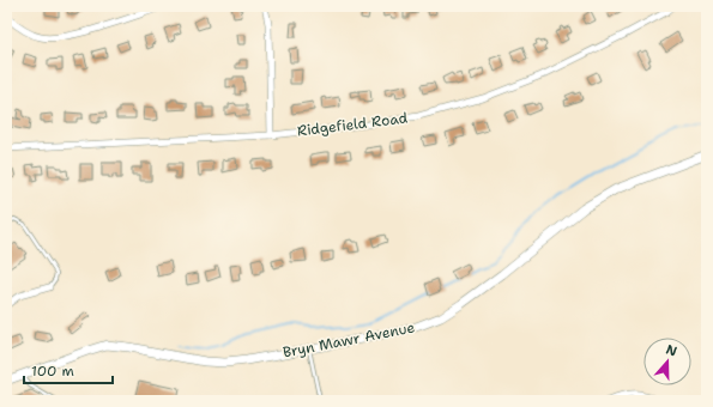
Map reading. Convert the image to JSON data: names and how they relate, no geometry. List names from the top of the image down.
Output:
{
  "streets": {
    "main road": ["Bryn Mawr Avenue"],
    "street": ["Ridgefield Road"]
  },
  "scale_bar": "100 m",
  "north": "top"
}
